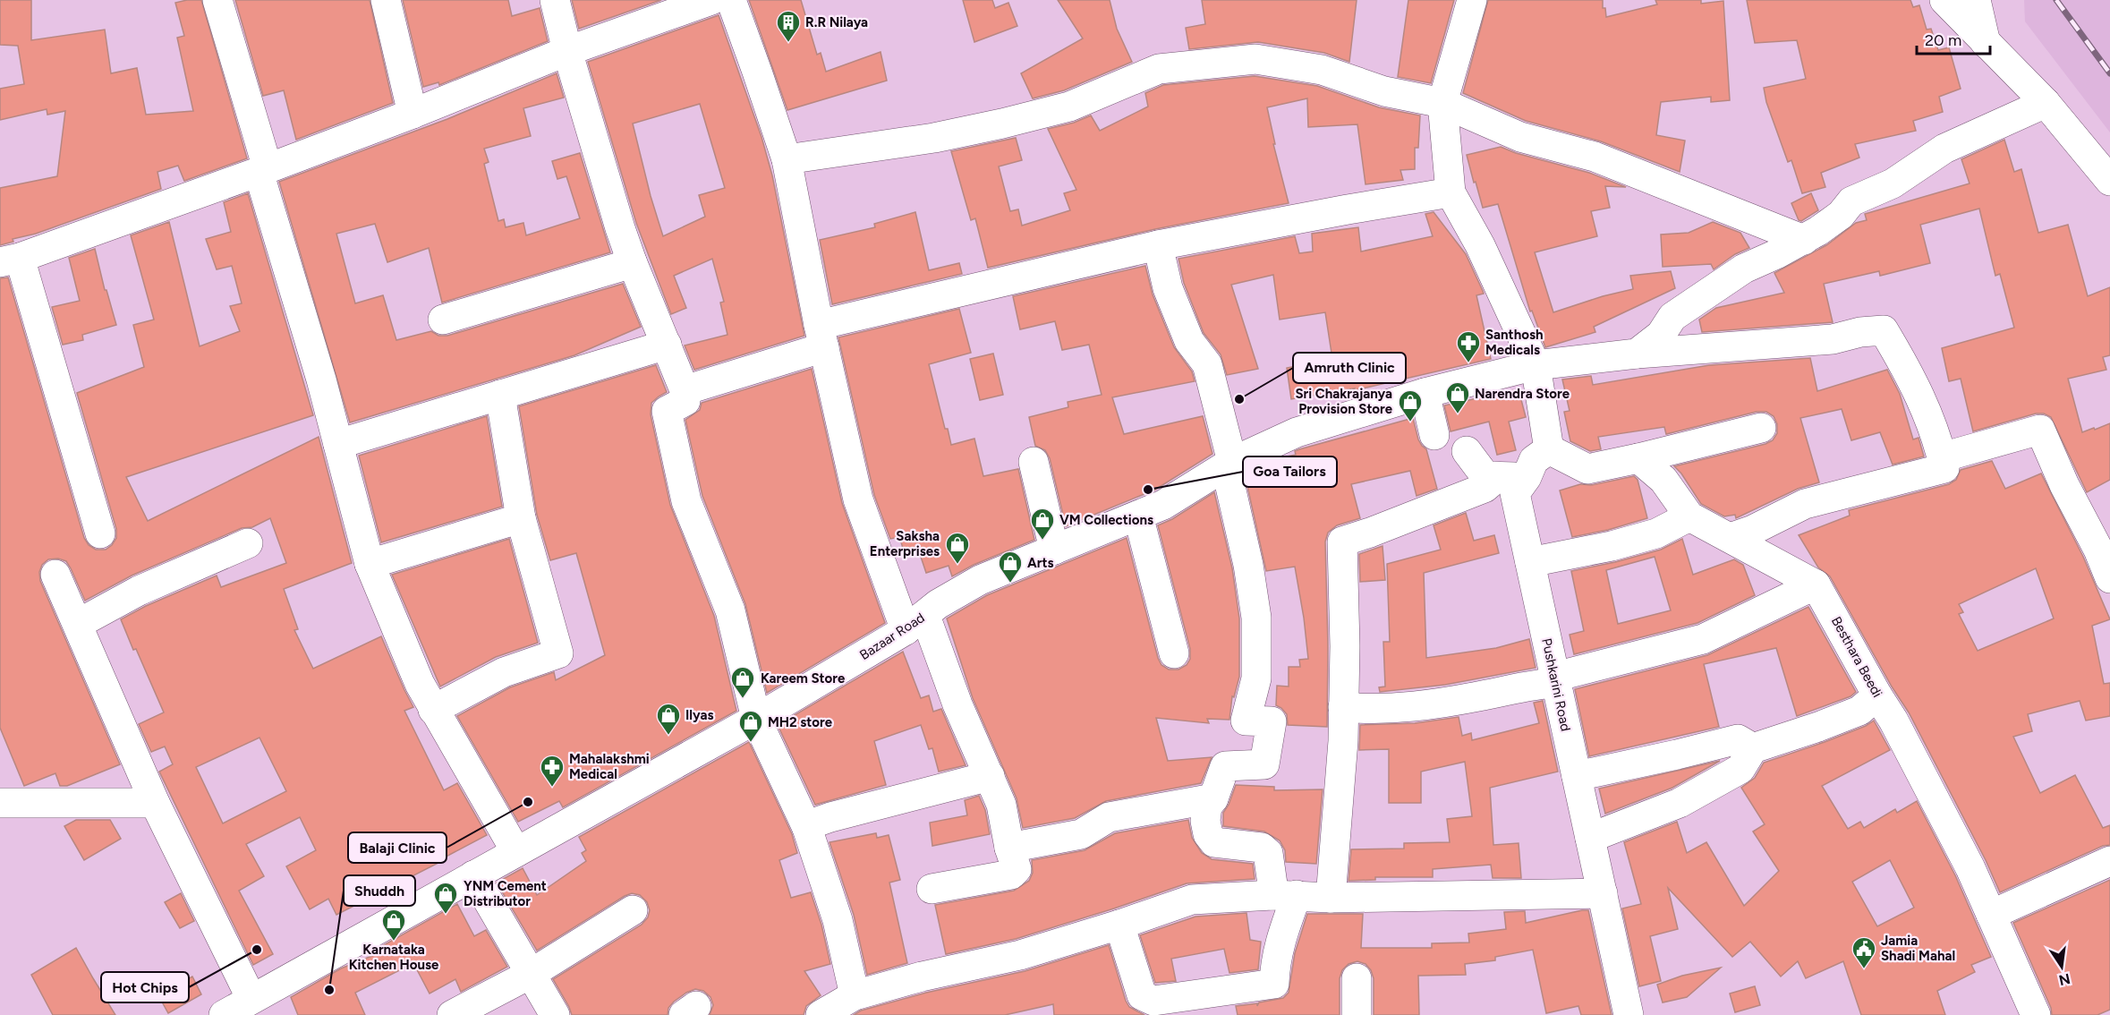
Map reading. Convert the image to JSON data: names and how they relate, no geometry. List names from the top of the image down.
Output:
{
  "streets": {
    "street": ["Bazaar Road", "Besthara Beedi", "Pushkarini Road"]
  },
  "places": {
    "building": ["R.R Nilaya"],
    "pharmacy": ["Santhosh Medicals", "Mahalakshmi Medical"],
    "other": [
      "Amruth Clinic",
      "Goa Tailors",
      "Balaji Clinic",
      "Hot Chips",
      "Shuddh"
    ],
    "shop": [
      "Narendra Store",
      "Sri Chakrajanya Provision Store",
      "VM Collections",
      "Saksha Enterprises",
      "Arts",
      "Kareem Store",
      "Ilyas",
      "MH2 store",
      "YNM Cement Distributor",
      "Karnataka Kitchen House"
    ],
    "public building": ["Jamia Shadi Mahal"]
  },
  "scale_bar": "20 m",
  "north": "bottom"
}
